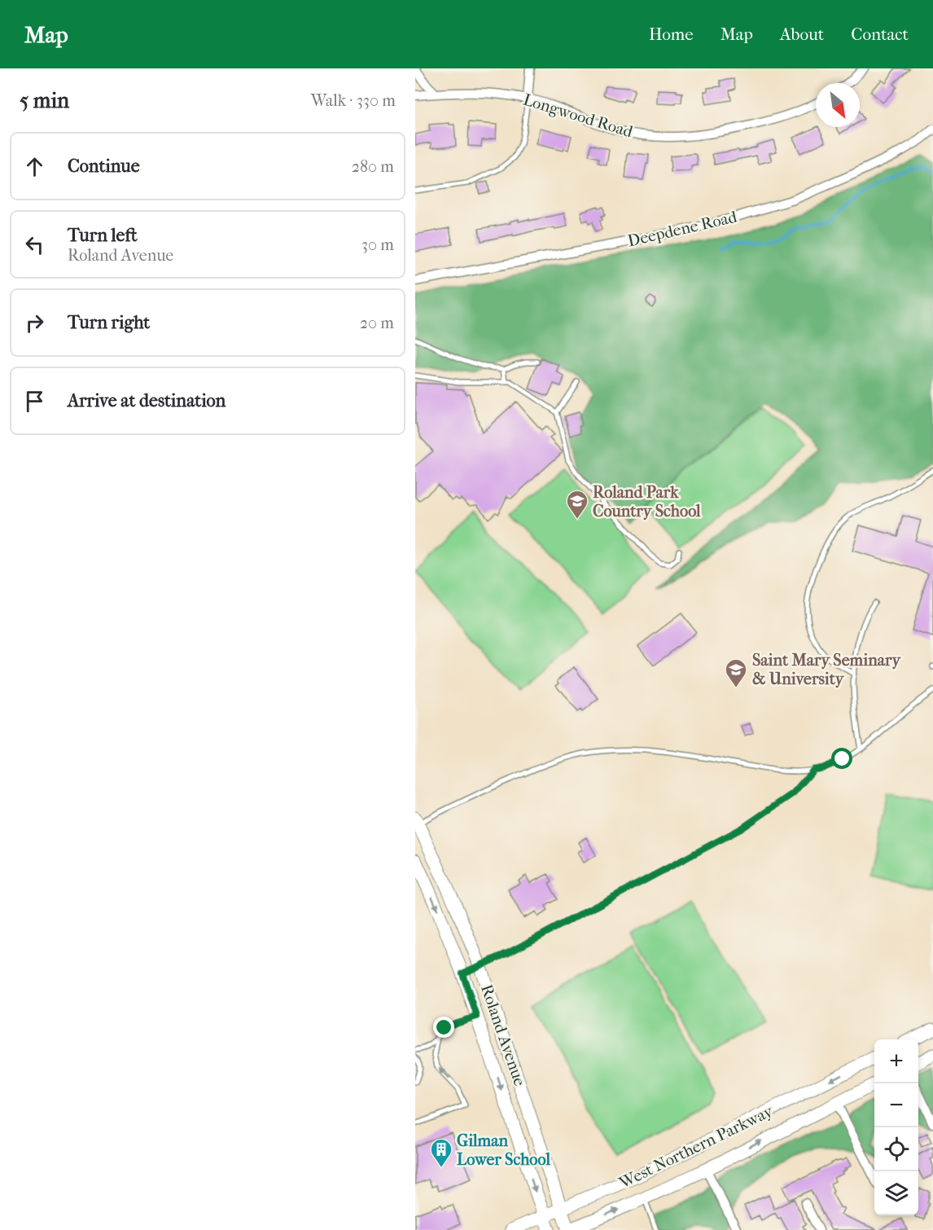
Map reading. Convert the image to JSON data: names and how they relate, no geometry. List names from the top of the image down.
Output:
{
  "streets": {
    "main road": ["Roland Avenue", "West Northern Parkway"],
    "street": ["Longwood Road", "Deepdene Road"]
  },
  "crossings": [
    ["Roland Avenue", "West Northern Parkway"]
  ],
  "places": {
    "school or university": ["Roland Park Country School", "Saint Mary Seminary & University"],
    "building": ["Gilman Lower School"]
  },
  "north": "bottom right",
  "page": {
    "header": "Map",
    "nav": [
      "Home",
      "Map",
      "About",
      "Contact"
    ],
    "heading": ["5 min", "Walk · 330 m"],
    "list": [
      ["Continue", "280 m"],
      ["Turn left", "Roland Avenue", "30 m"],
      ["Turn right", "20 m"],
      "Arrive at destination"
    ],
    "map_buttons": ["+", "−"]
  }
}
